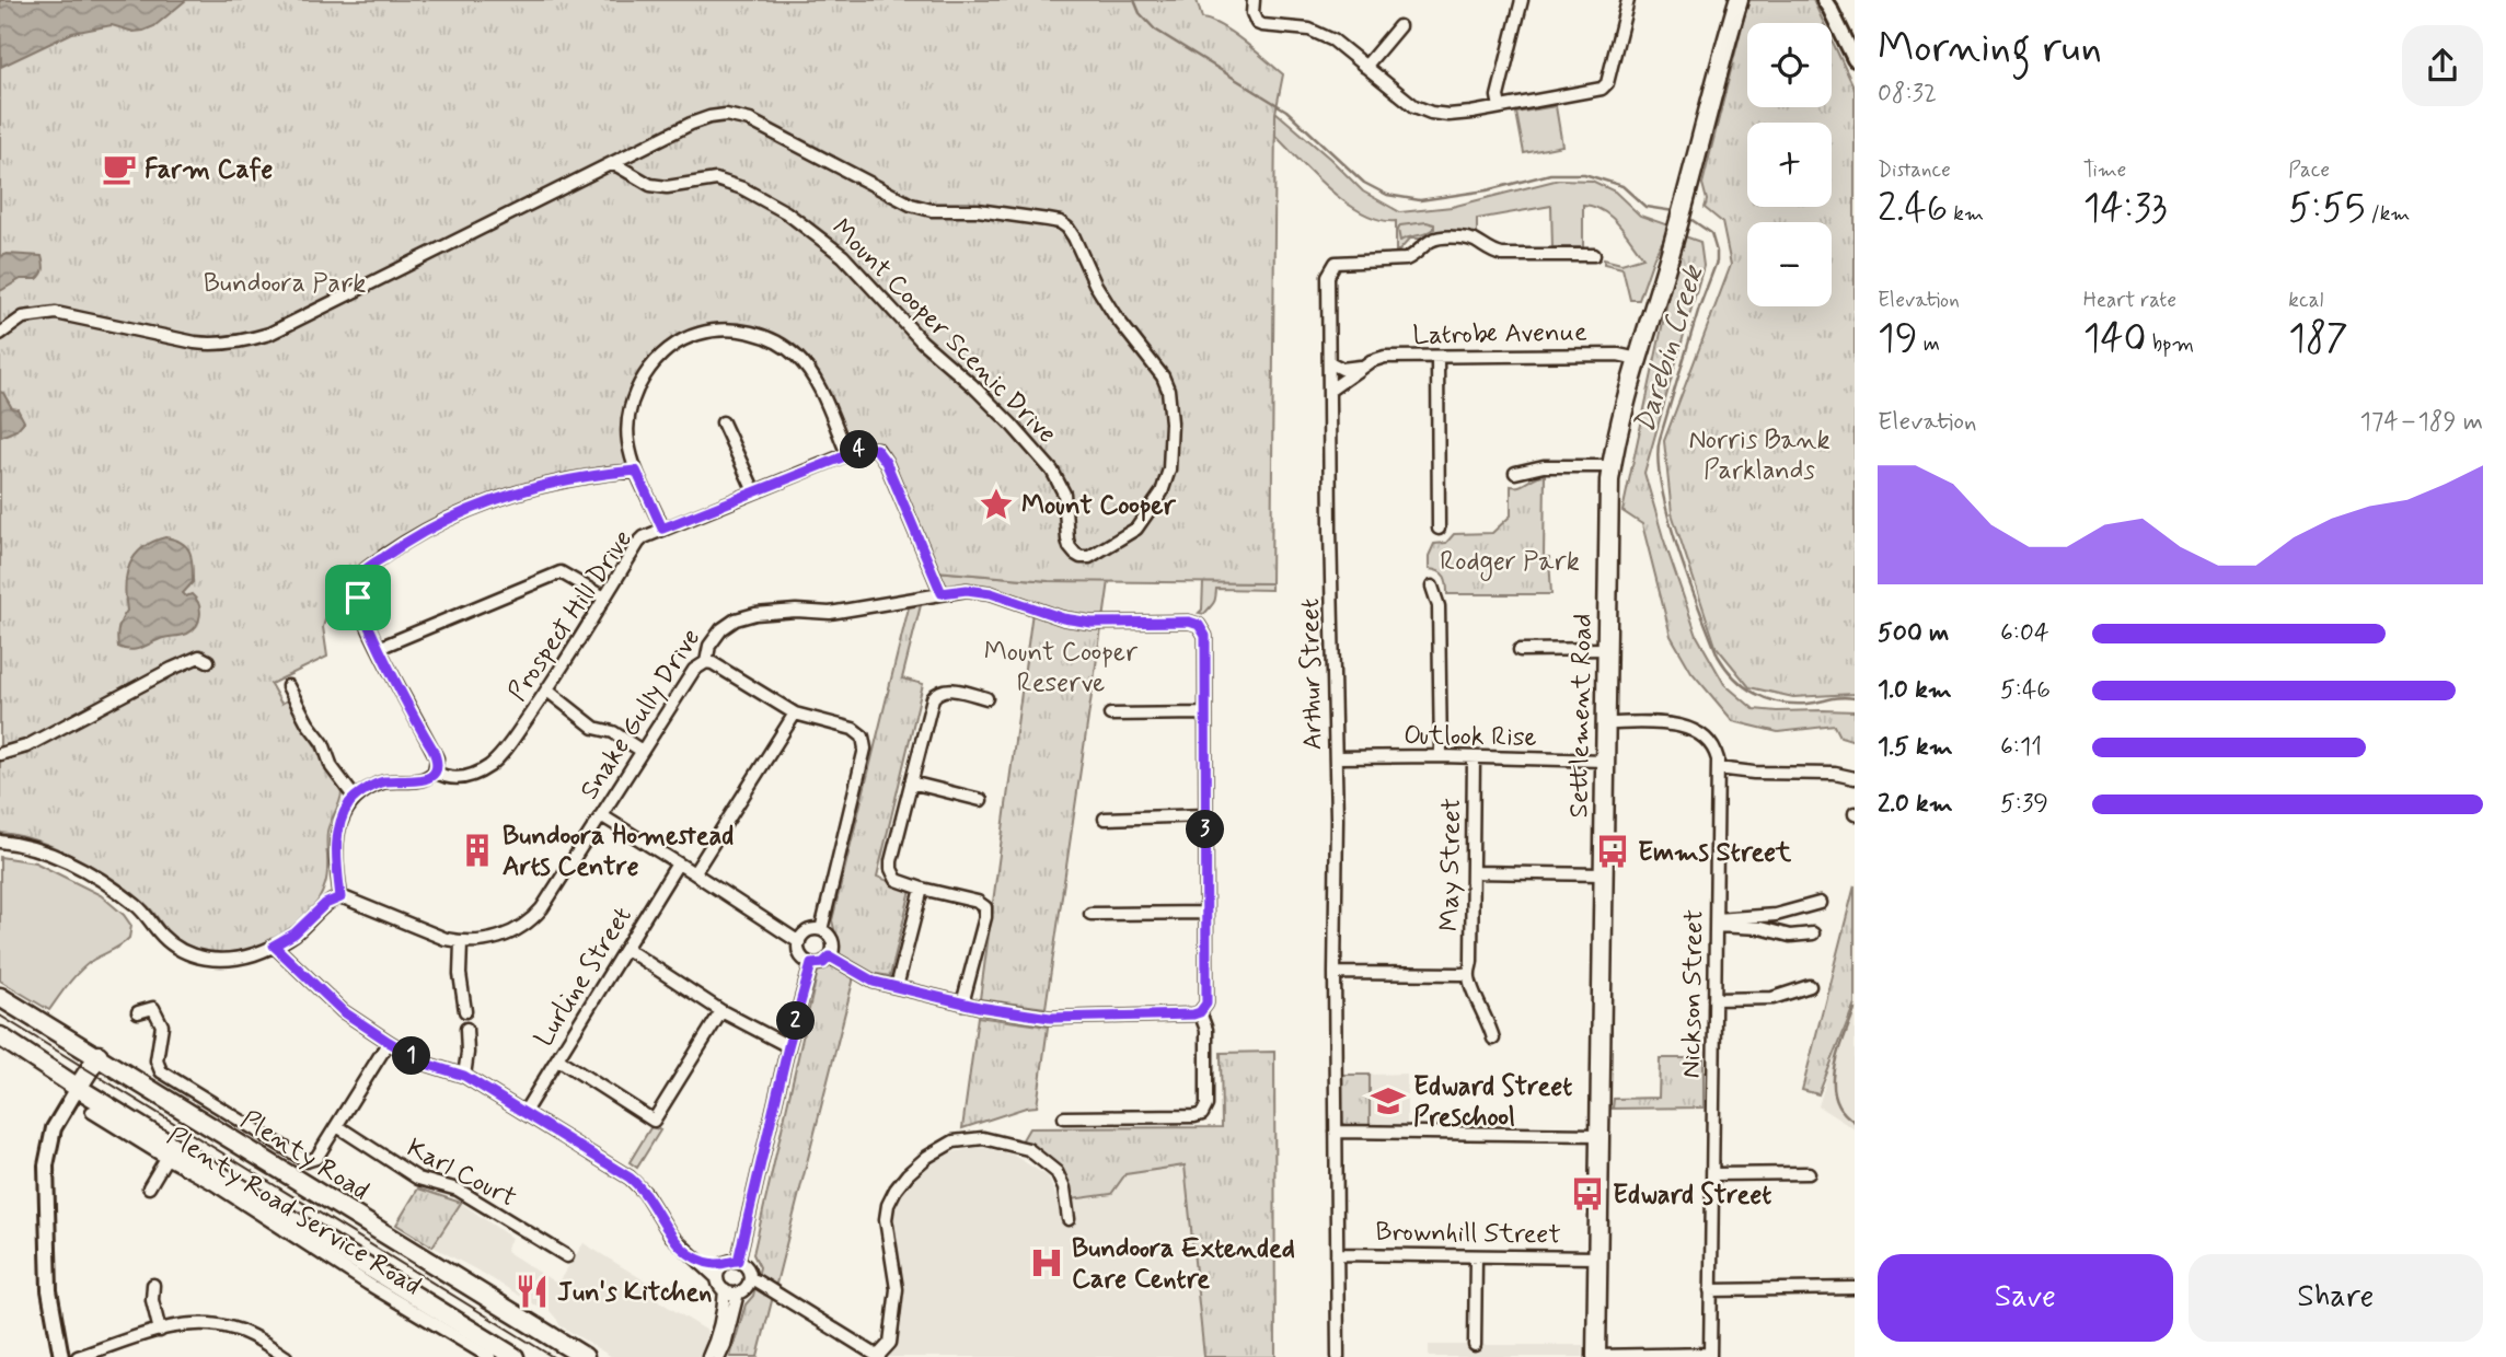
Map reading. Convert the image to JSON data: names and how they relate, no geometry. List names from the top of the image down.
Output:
{
  "streets": {
    "main road": ["Settlement Road", "Plenty Road"],
    "street": [
      "Mount Cooper Scenic Drive",
      "Latrobe Avenue",
      "Prospect Hill Drive",
      "Arthur Street",
      "Snake Gully Drive",
      "Outlook Rise",
      "May Street",
      "Lurline Street",
      "Nickson Street",
      "Karl Court",
      "Plenty Road Service Road",
      "Brownhill Street"
    ]
  },
  "crossings": [
    ["Latrobe Avenue", "Arthur Street"],
    ["Latrobe Avenue", "Settlement Road"],
    ["Prospect Hill Drive", "Snake Gully Drive"],
    ["Arthur Street", "Outlook Rise"],
    ["Arthur Street", "Brownhill Street"],
    ["Settlement Road", "Outlook Rise"],
    ["Settlement Road", "Nickson Street"],
    ["Settlement Road", "Brownhill Street"],
    ["Outlook Rise", "May Street"]
  ],
  "water": ["Darebin Creek"],
  "parks": [
    "Bundoora Park",
    "Norris Bank Parklands",
    "Rodger Park",
    "Mount Cooper Reserve"
  ],
  "places": {
    "cafe": ["Farm Cafe"],
    "place": ["Mount Cooper"],
    "building": ["Bundoora Homestead Arts Centre"],
    "bus stop": ["Emms Street", "Edward Street"],
    "school or university": ["Edward Street Preschool"],
    "hospital": ["Bundoora Extended Care Centre"],
    "restaurant": ["Jun's Kitchen"]
  },
  "page": {
    "heading": ["Morning run", "08:32"],
    "map_buttons": ["+", "−"],
    "stats": [
      ["Distance", "2.46 km"],
      ["Time", "14:33"],
      ["Pace", "5:55 /km"],
      ["Elevation", "19 m"],
      ["Heart rate", "140 bpm"],
      ["kcal", "187"]
    ],
    "chart": ["Elevation", "174–189 m"],
    "pins": [
      "4",
      "3",
      "2",
      "1"
    ],
    "list": [
      {
        "name": "500 m",
        "note": "6:04"
      },
      {
        "name": "1.0 km",
        "note": "5:46"
      },
      {
        "name": "1.5 km",
        "note": "6:11"
      },
      {
        "name": "2.0 km",
        "note": "5:39"
      }
    ],
    "buttons": ["Save", "Share"]
  }
}
